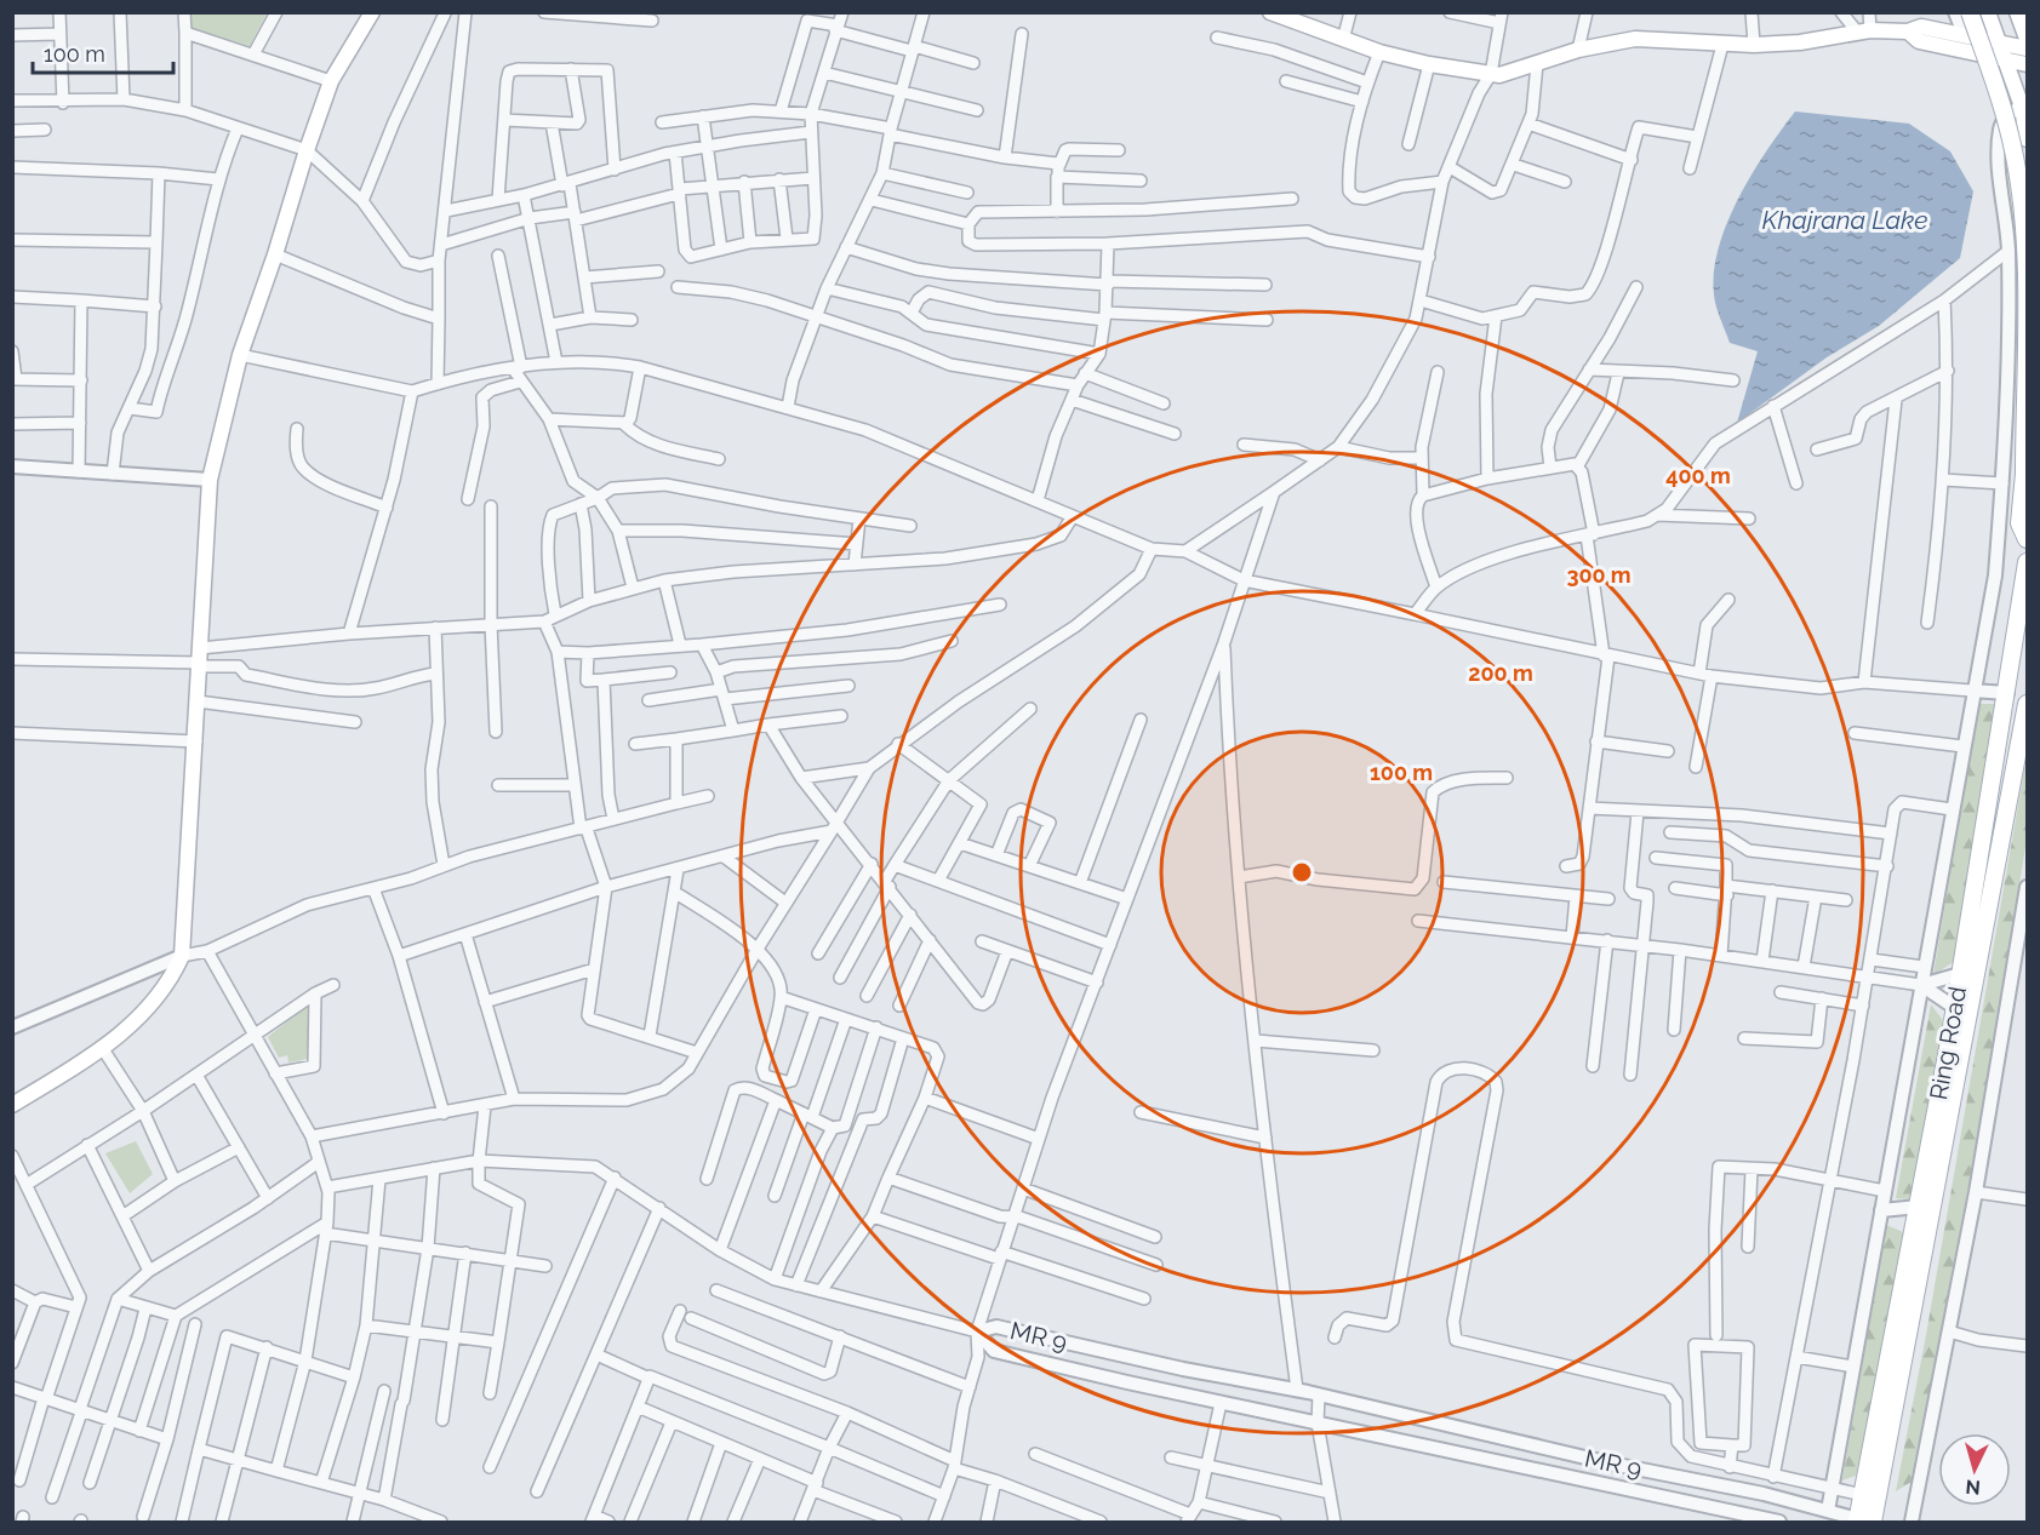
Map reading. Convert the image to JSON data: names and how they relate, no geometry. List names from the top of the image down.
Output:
{
  "streets": {
    "main road": ["Ring Road"],
    "street": ["MR 9"]
  },
  "crossings": [
    ["Ring Road", "MR 9"]
  ],
  "water": ["Khajrana Lake"],
  "scale_bar": "100 m",
  "north": "bottom",
  "rings": [
    "400 m",
    "300 m",
    "200 m",
    "100 m"
  ]
}
